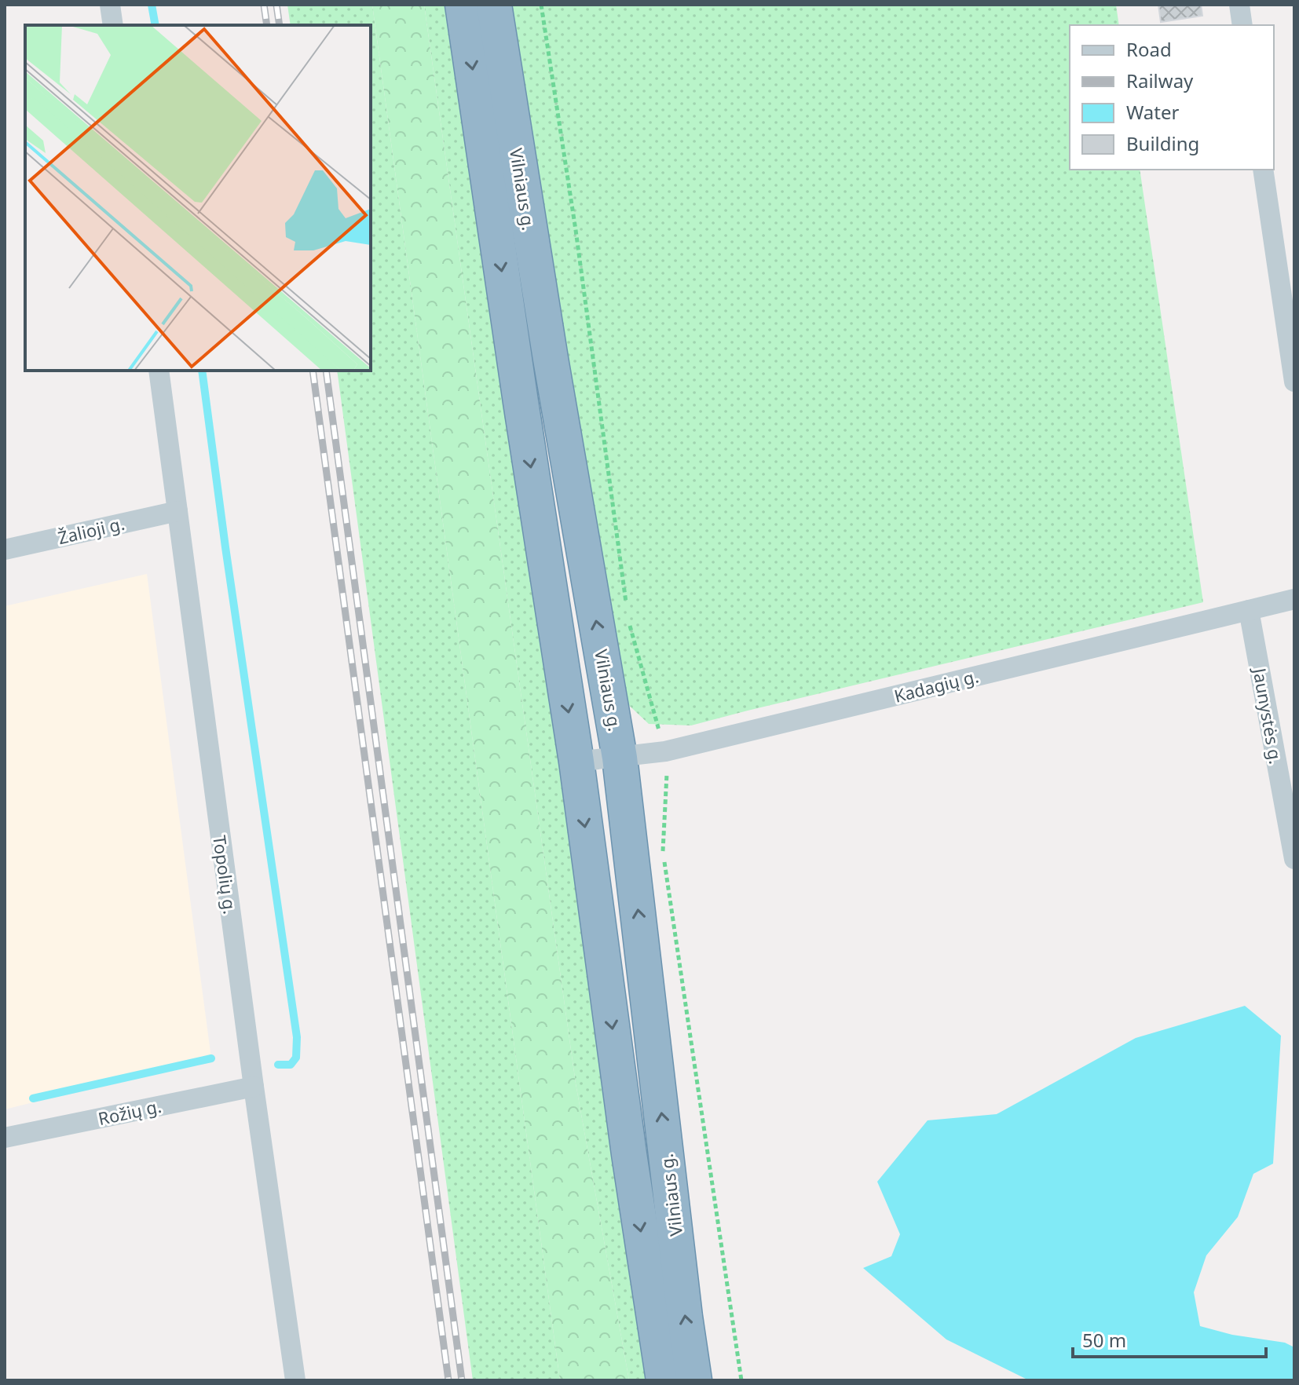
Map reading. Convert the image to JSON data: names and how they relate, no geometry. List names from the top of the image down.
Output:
{
  "streets": {
    "highway": ["Vilniaus g."],
    "street": [
      "Žalioji g.",
      "Kadagių g.",
      "Jaunystės g.",
      "Topolių g.",
      "Rožių g."
    ]
  },
  "crossings": [
    ["Vilniaus g.", "Kadagių g."],
    ["Žalioji g.", "Topolių g."],
    ["Kadagių g.", "Jaunystės g."],
    ["Topolių g.", "Rožių g."]
  ],
  "legend": [
    "Road",
    "Railway",
    "Water",
    "Building"
  ],
  "scale_bar": "50 m"
}
